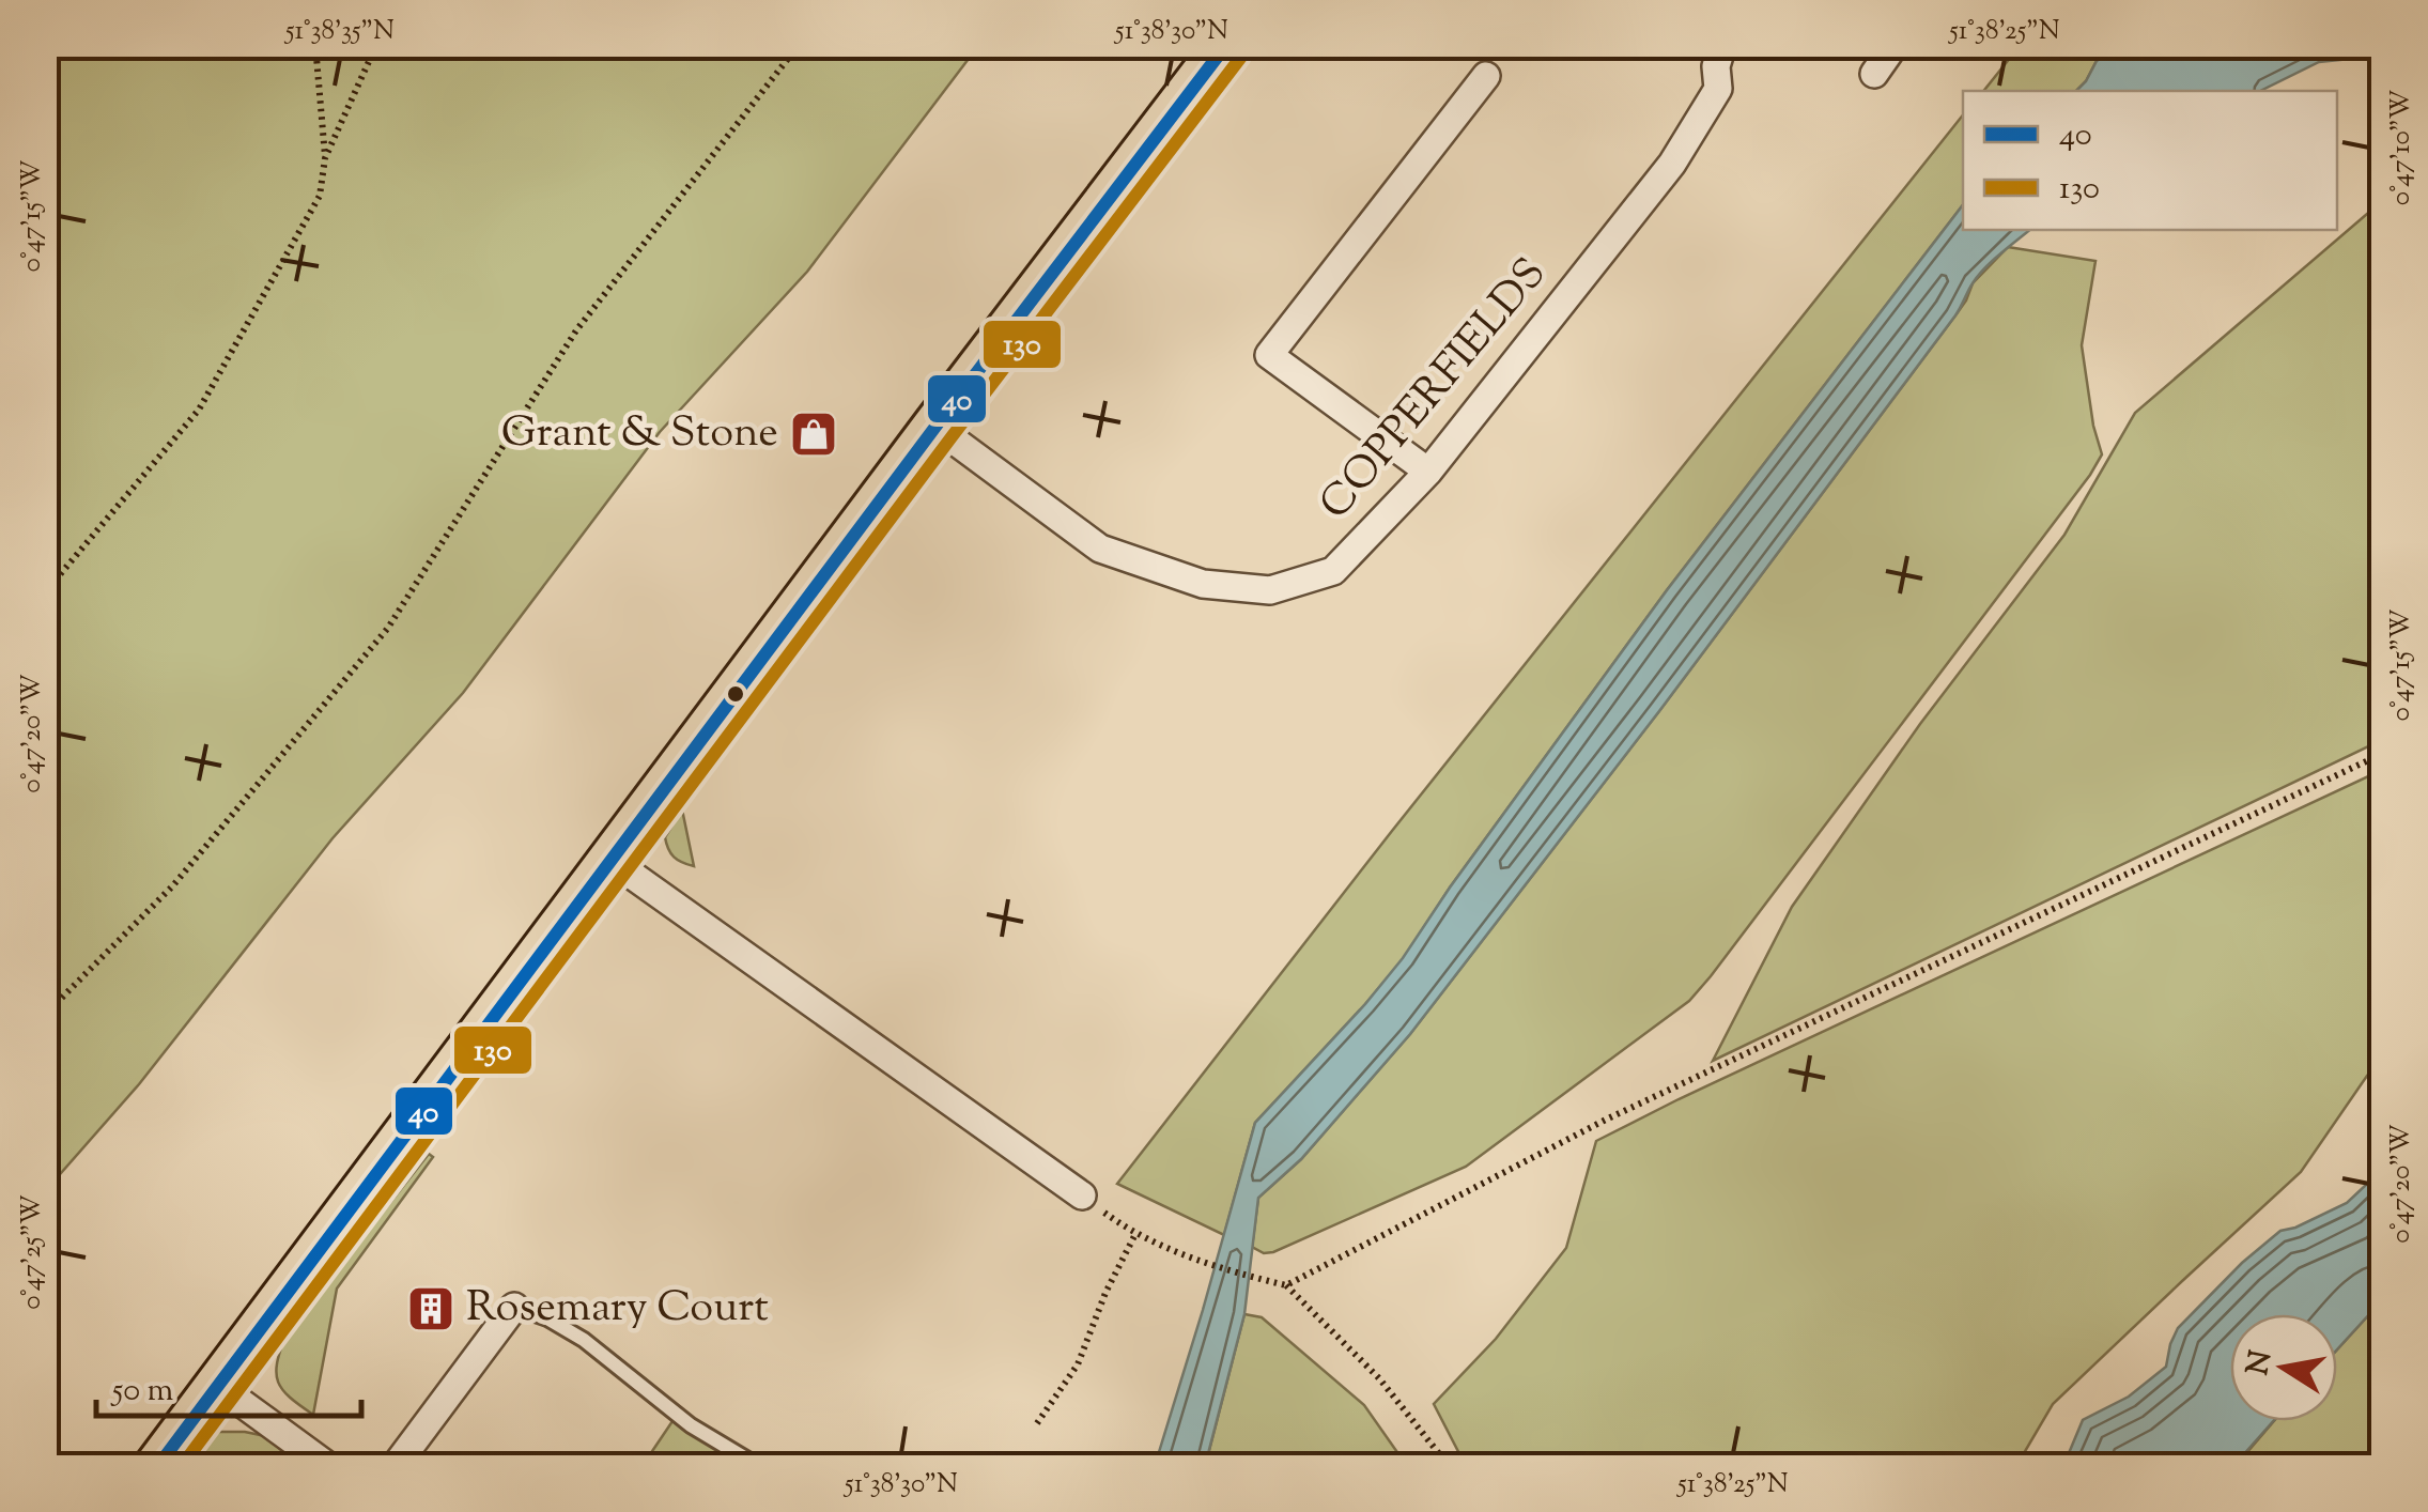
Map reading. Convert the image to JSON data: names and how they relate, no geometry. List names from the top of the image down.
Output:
{
  "streets": {
    "street": ["COPPERFIELDS"]
  },
  "places": {
    "shop": ["Grant & Stone"],
    "building": ["Rosemary Court"]
  },
  "lines": ["transit line 40", "transit line 130"],
  "legend": ["40", "130"],
  "scale_bar": "50 m",
  "north": "left",
  "coordinates": [
    "51°38'35\"N",
    "51°38'30\"N",
    "51°38'25\"N",
    "0°47'10\"W",
    "0°47'15\"W",
    "0°47'20\"W",
    "0°47'25\"W"
  ]
}
